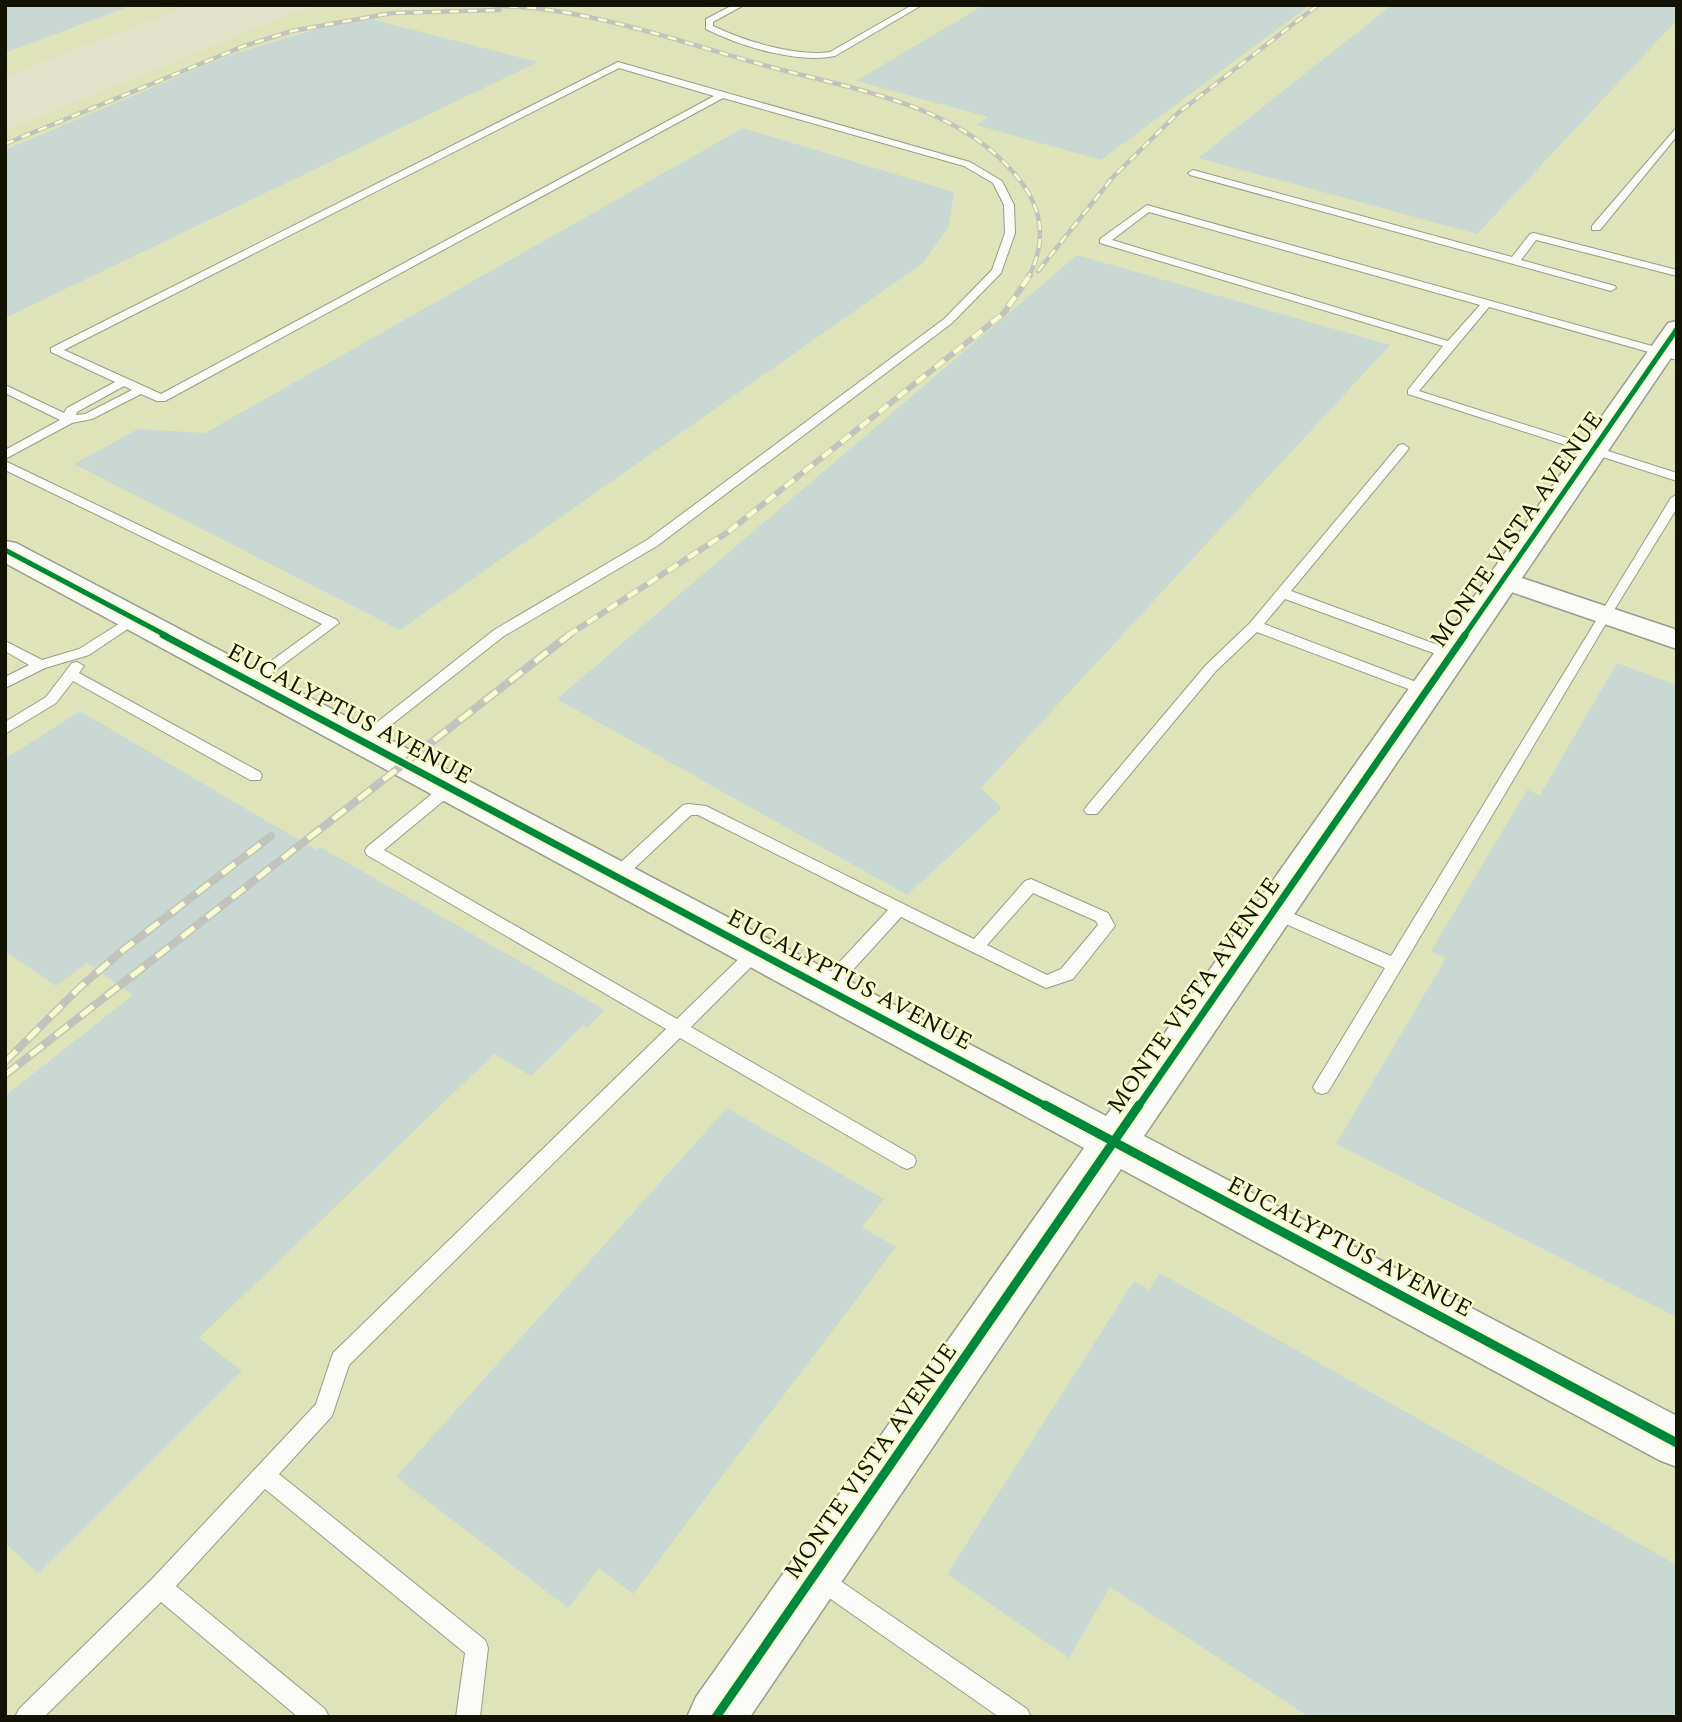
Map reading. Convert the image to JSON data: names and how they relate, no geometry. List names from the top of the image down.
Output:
{
  "streets": {
    "street": ["MONTE VISTA AVENUE", "EUCALYPTUS AVENUE"]
  },
  "crossings": [
    ["MONTE VISTA AVENUE", "EUCALYPTUS AVENUE"]
  ]
}
